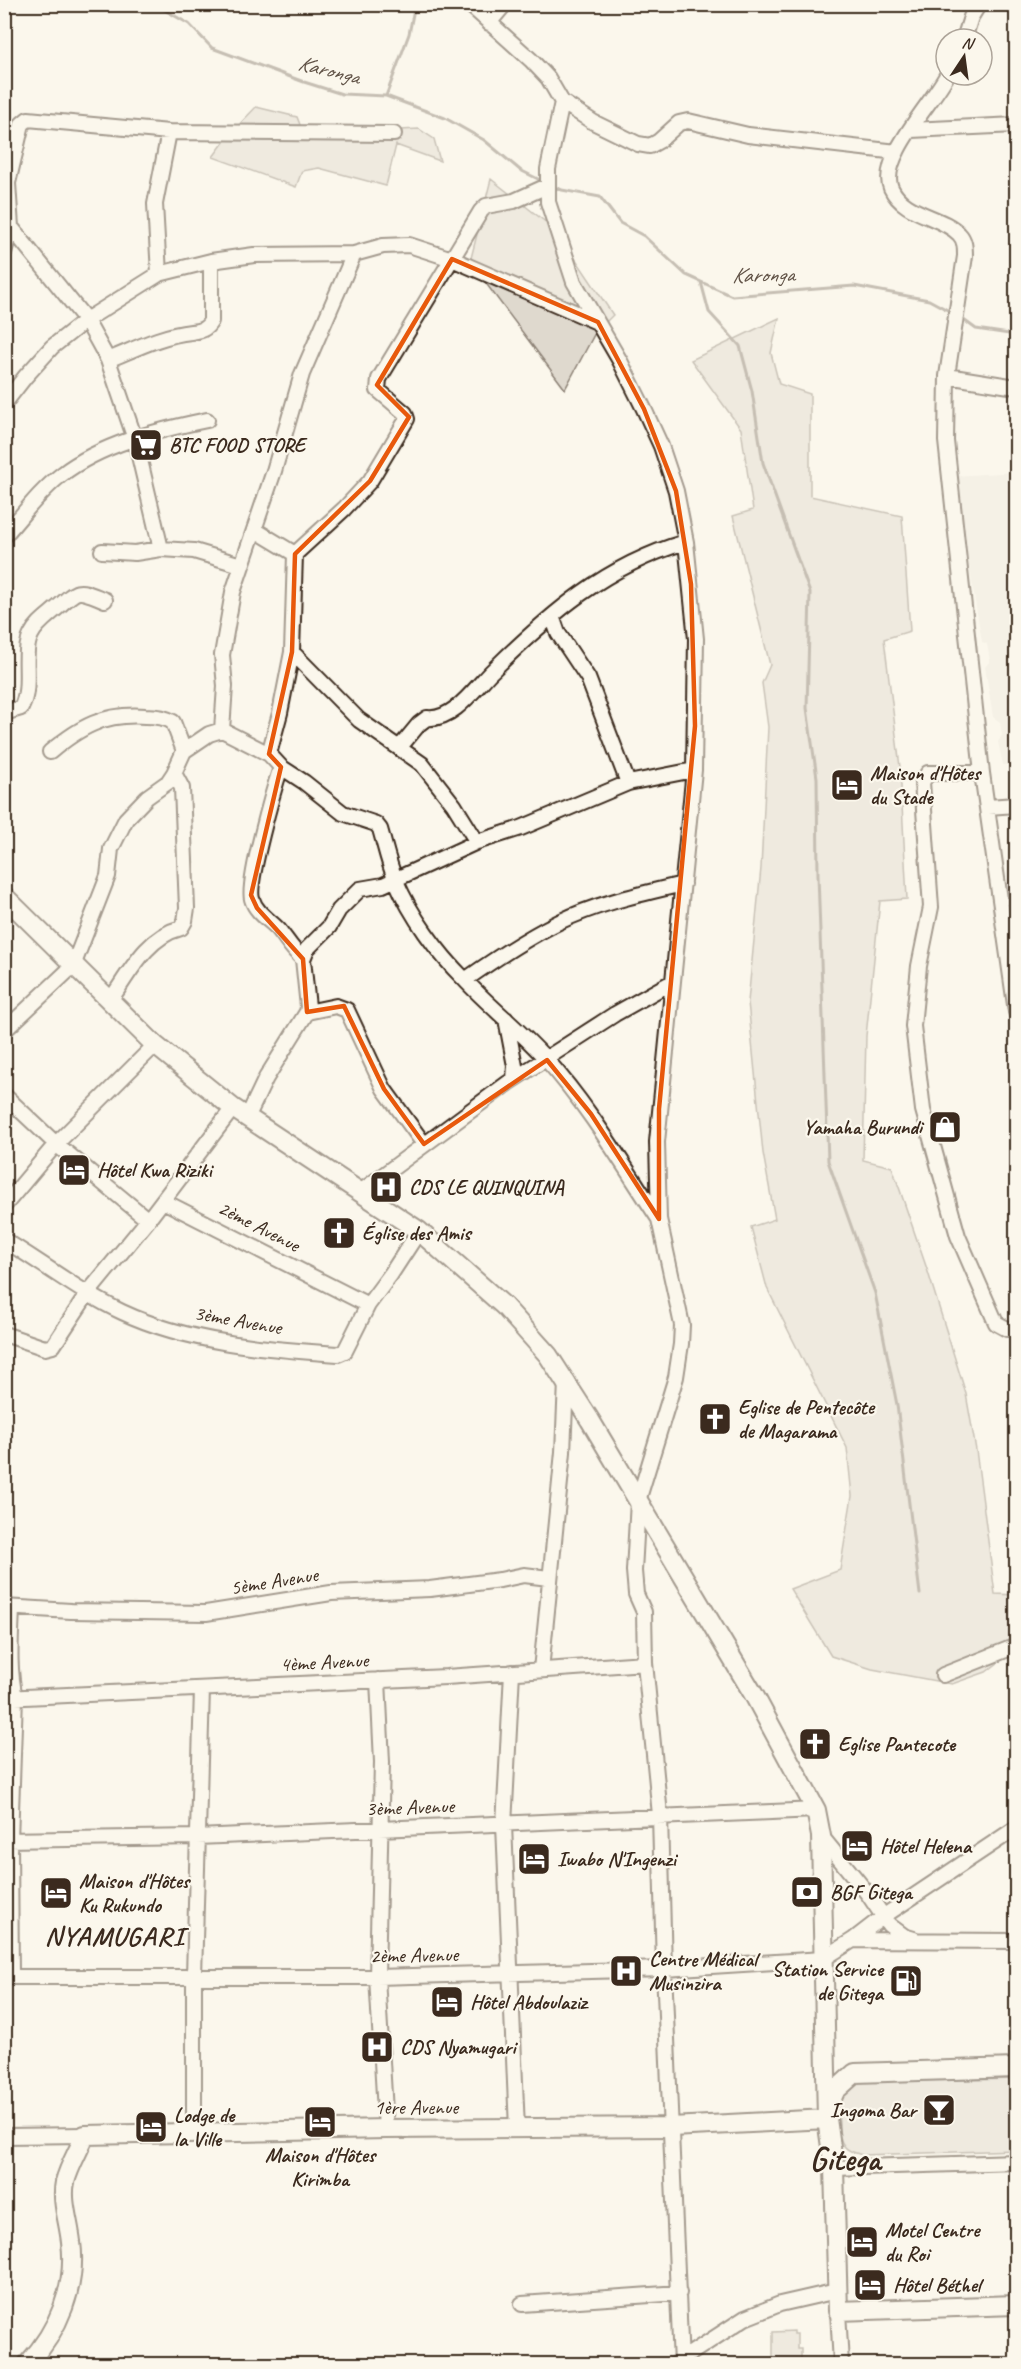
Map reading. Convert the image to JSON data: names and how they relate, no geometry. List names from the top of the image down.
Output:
{
  "streets": {
    "main road": ["1ère Avenue"],
    "street": [
      "2ème Avenue",
      "3ème Avenue",
      "5ème Avenue",
      "4ème Avenue"
    ]
  },
  "crossings": [
    ["2ème Avenue", "3ème Avenue"]
  ],
  "districts": ["NYAMUGARI", "Gitega"],
  "water": ["Karonga"],
  "places": {
    "supermarket": ["BTC FOOD STORE"],
    "hotel": [
      "Maison d'Hôtes du Stade",
      "Hôtel Kwa Riziki",
      "Hôtel Helena",
      "Iwabo N'Ingenzi",
      "Maison d'Hôtes Ku Rukundo",
      "Hôtel Abdoulaziz",
      "Maison d'Hôtes Kirimba",
      "Lodge de la Ville",
      "Motel Centre du Roi",
      "Hôtel Béthel"
    ],
    "shop": ["Yamaha Burundi"],
    "hospital": ["CDS LE QUINQUINA", "Centre Médical Musinzira", "CDS Nyamugari"],
    "church": ["Église des Amis", "Eglise de Pentecôte de Magarama", "Eglise Pantecote"],
    "bank": ["BGF Gitega"],
    "fuel station": ["Station Service de Gitega"],
    "bar": ["Ingoma Bar"]
  },
  "north": "top"
}
